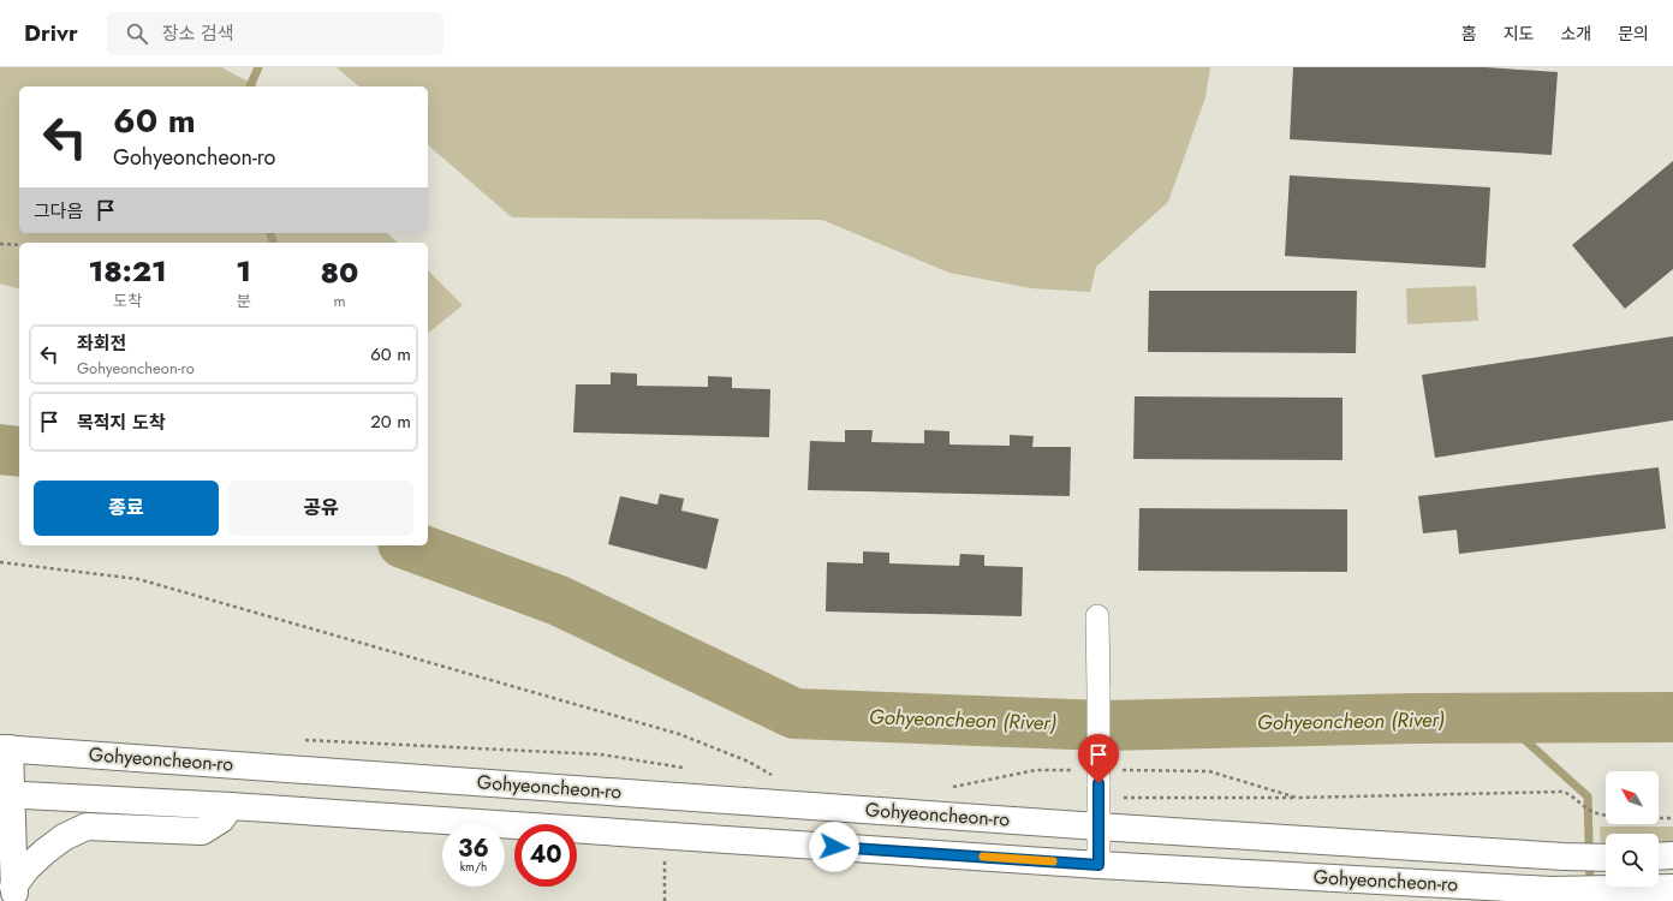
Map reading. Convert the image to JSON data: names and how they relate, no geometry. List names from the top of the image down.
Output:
{
  "streets": {
    "street": ["Gohyeoncheon-ro"]
  },
  "water": ["Gohyeoncheon (River)"],
  "north": "top left",
  "page": {
    "header": "Drivr",
    "search": "장소 검색",
    "nav": [
      "홈",
      "지도",
      "소개",
      "문의"
    ],
    "turn": ["60 m", "Gohyeoncheon-ro"],
    "then": "그다음",
    "eta": [
      "18:21",
      "도착",
      "1",
      "분",
      "80",
      "m"
    ],
    "list": [
      {
        "name": "좌회전",
        "note": "Gohyeoncheon-ro",
        "value": "60 m"
      },
      {
        "name": "목적지 도착",
        "value": "20 m"
      }
    ],
    "buttons": ["종료", "공유"],
    "speed": "36 km/h",
    "limit": "40"
  }
}
